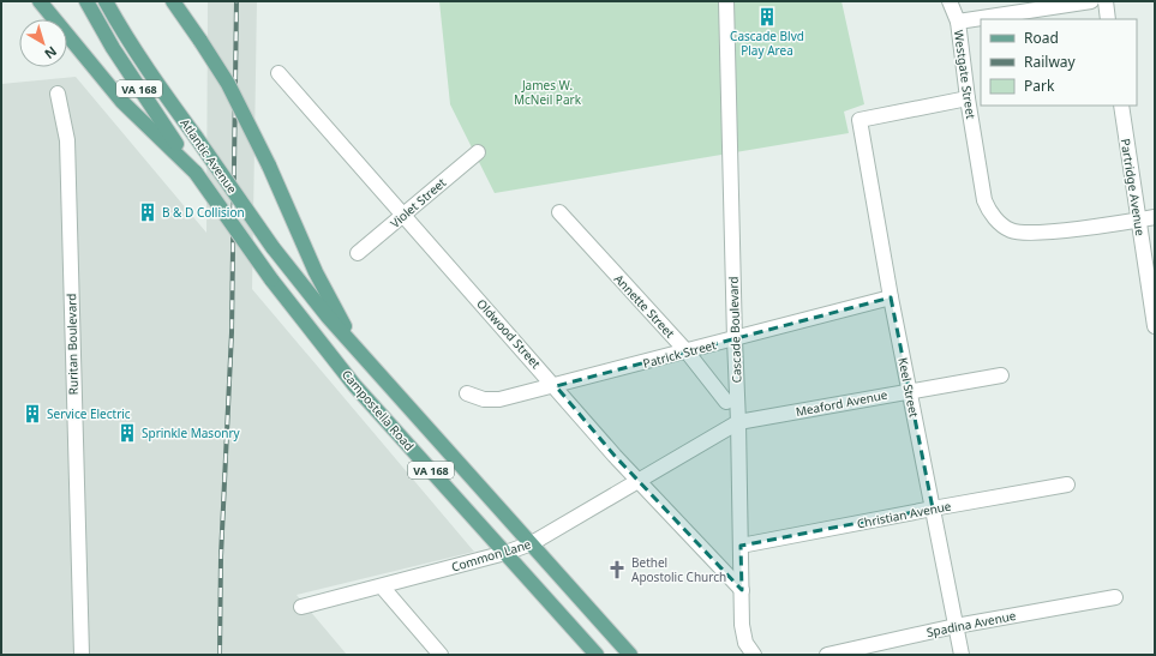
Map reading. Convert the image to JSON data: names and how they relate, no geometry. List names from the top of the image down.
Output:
{
  "streets": {
    "main road": ["VA 168", "Atlantic Avenue", "Campostella Road"],
    "street": [
      "Westgate Street",
      "Partridge Avenue",
      "Violet Street",
      "Annette Street",
      "Cascade Boulevard",
      "Oldwood Street",
      "Ruritan Boulevard",
      "Patrick Street",
      "Keel Street",
      "Meaford Avenue",
      "Christian Avenue",
      "Common Lane",
      "Spadina Avenue"
    ]
  },
  "crossings": [
    ["Westgate Street", "Partridge Avenue"],
    ["Westgate Street", "Keel Street"],
    ["Atlantic Avenue", "Campostella Road"],
    ["Violet Street", "Oldwood Street"],
    ["Annette Street", "Patrick Street"],
    ["Cascade Boulevard", "Oldwood Street"],
    ["Cascade Boulevard", "Patrick Street"],
    ["Cascade Boulevard", "Meaford Avenue"],
    ["Cascade Boulevard", "Christian Avenue"],
    ["Cascade Boulevard", "Common Lane"],
    ["Oldwood Street", "Patrick Street"],
    ["Oldwood Street", "Common Lane"],
    ["Patrick Street", "Keel Street"],
    ["Keel Street", "Meaford Avenue"],
    ["Keel Street", "Christian Avenue"],
    ["Keel Street", "Spadina Avenue"],
    ["Meaford Avenue", "Common Lane"],
    ["Campostella Road", "Common Lane"]
  ],
  "parks": ["James W. McNeil Park"],
  "places": {
    "building": [
      "Cascade Blvd Play Area",
      "B & D Collision",
      "Service Electric",
      "Sprinkle Masonry"
    ],
    "church": ["Bethel Apostolic Church"]
  },
  "legend": ["Road", "Railway", "Park"],
  "north": "bottom right"
}
